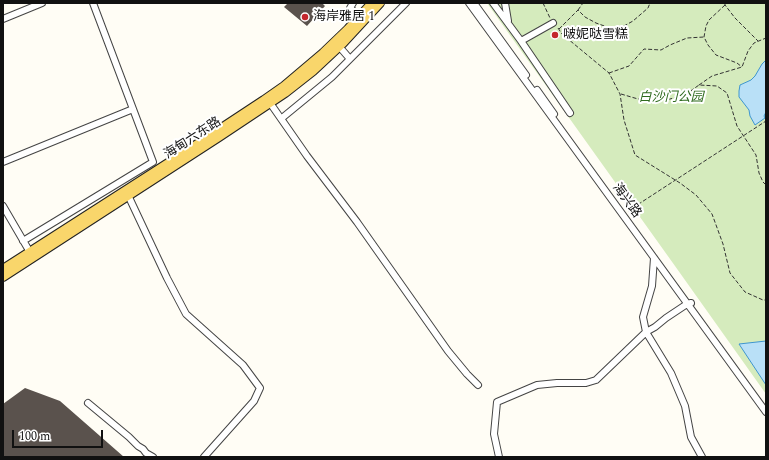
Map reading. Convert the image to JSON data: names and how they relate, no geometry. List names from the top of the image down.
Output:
{
  "streets": {
    "main road": ["海甸六东路"],
    "street": ["海兴路"]
  },
  "parks": ["白沙门公园"],
  "places": ["海岸雅居 1", "啵妮哒雪糕"],
  "scale_bar": "100 m"
}
